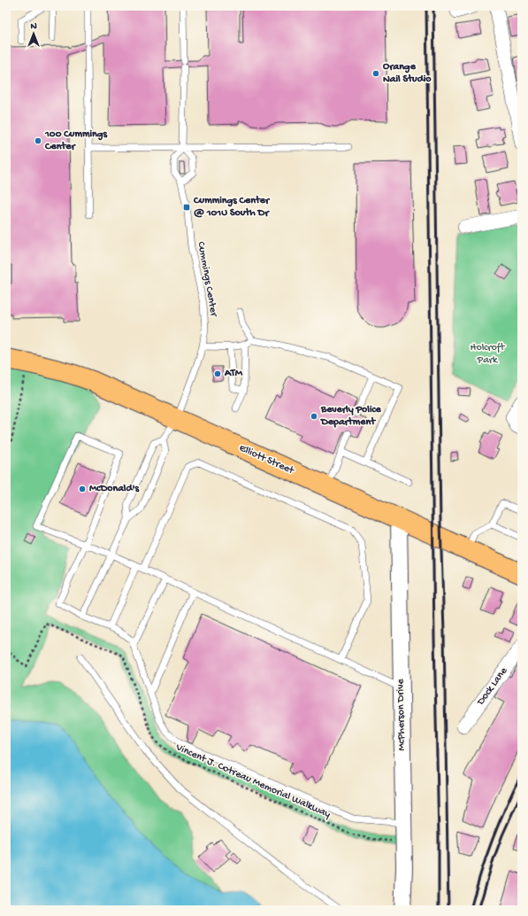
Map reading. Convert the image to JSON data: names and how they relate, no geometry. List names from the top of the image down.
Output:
{
  "streets": {
    "main road": ["Elliott Street"],
    "street": ["Dock Lane", "McPherson Drive"],
    "lane": ["Cummings Center"],
    "path": ["Vincent J. Cotreau Memorial Walkway"]
  },
  "crossings": [
    ["Cummings Center", "Elliott Street"],
    ["Elliott Street", "McPherson Drive"],
    ["McPherson Drive", "Vincent J. Cotreau Memorial Walkway"]
  ],
  "parks": ["Holcroft Park"],
  "places": {
    "other": [
      "Orange Nail Studio",
      "100 Cummings Center",
      "ATM",
      "Beverly Police Department",
      "McDonald's"
    ],
    "transit": ["Cummings Center @ 101U South Dr"]
  },
  "north": "top"
}
